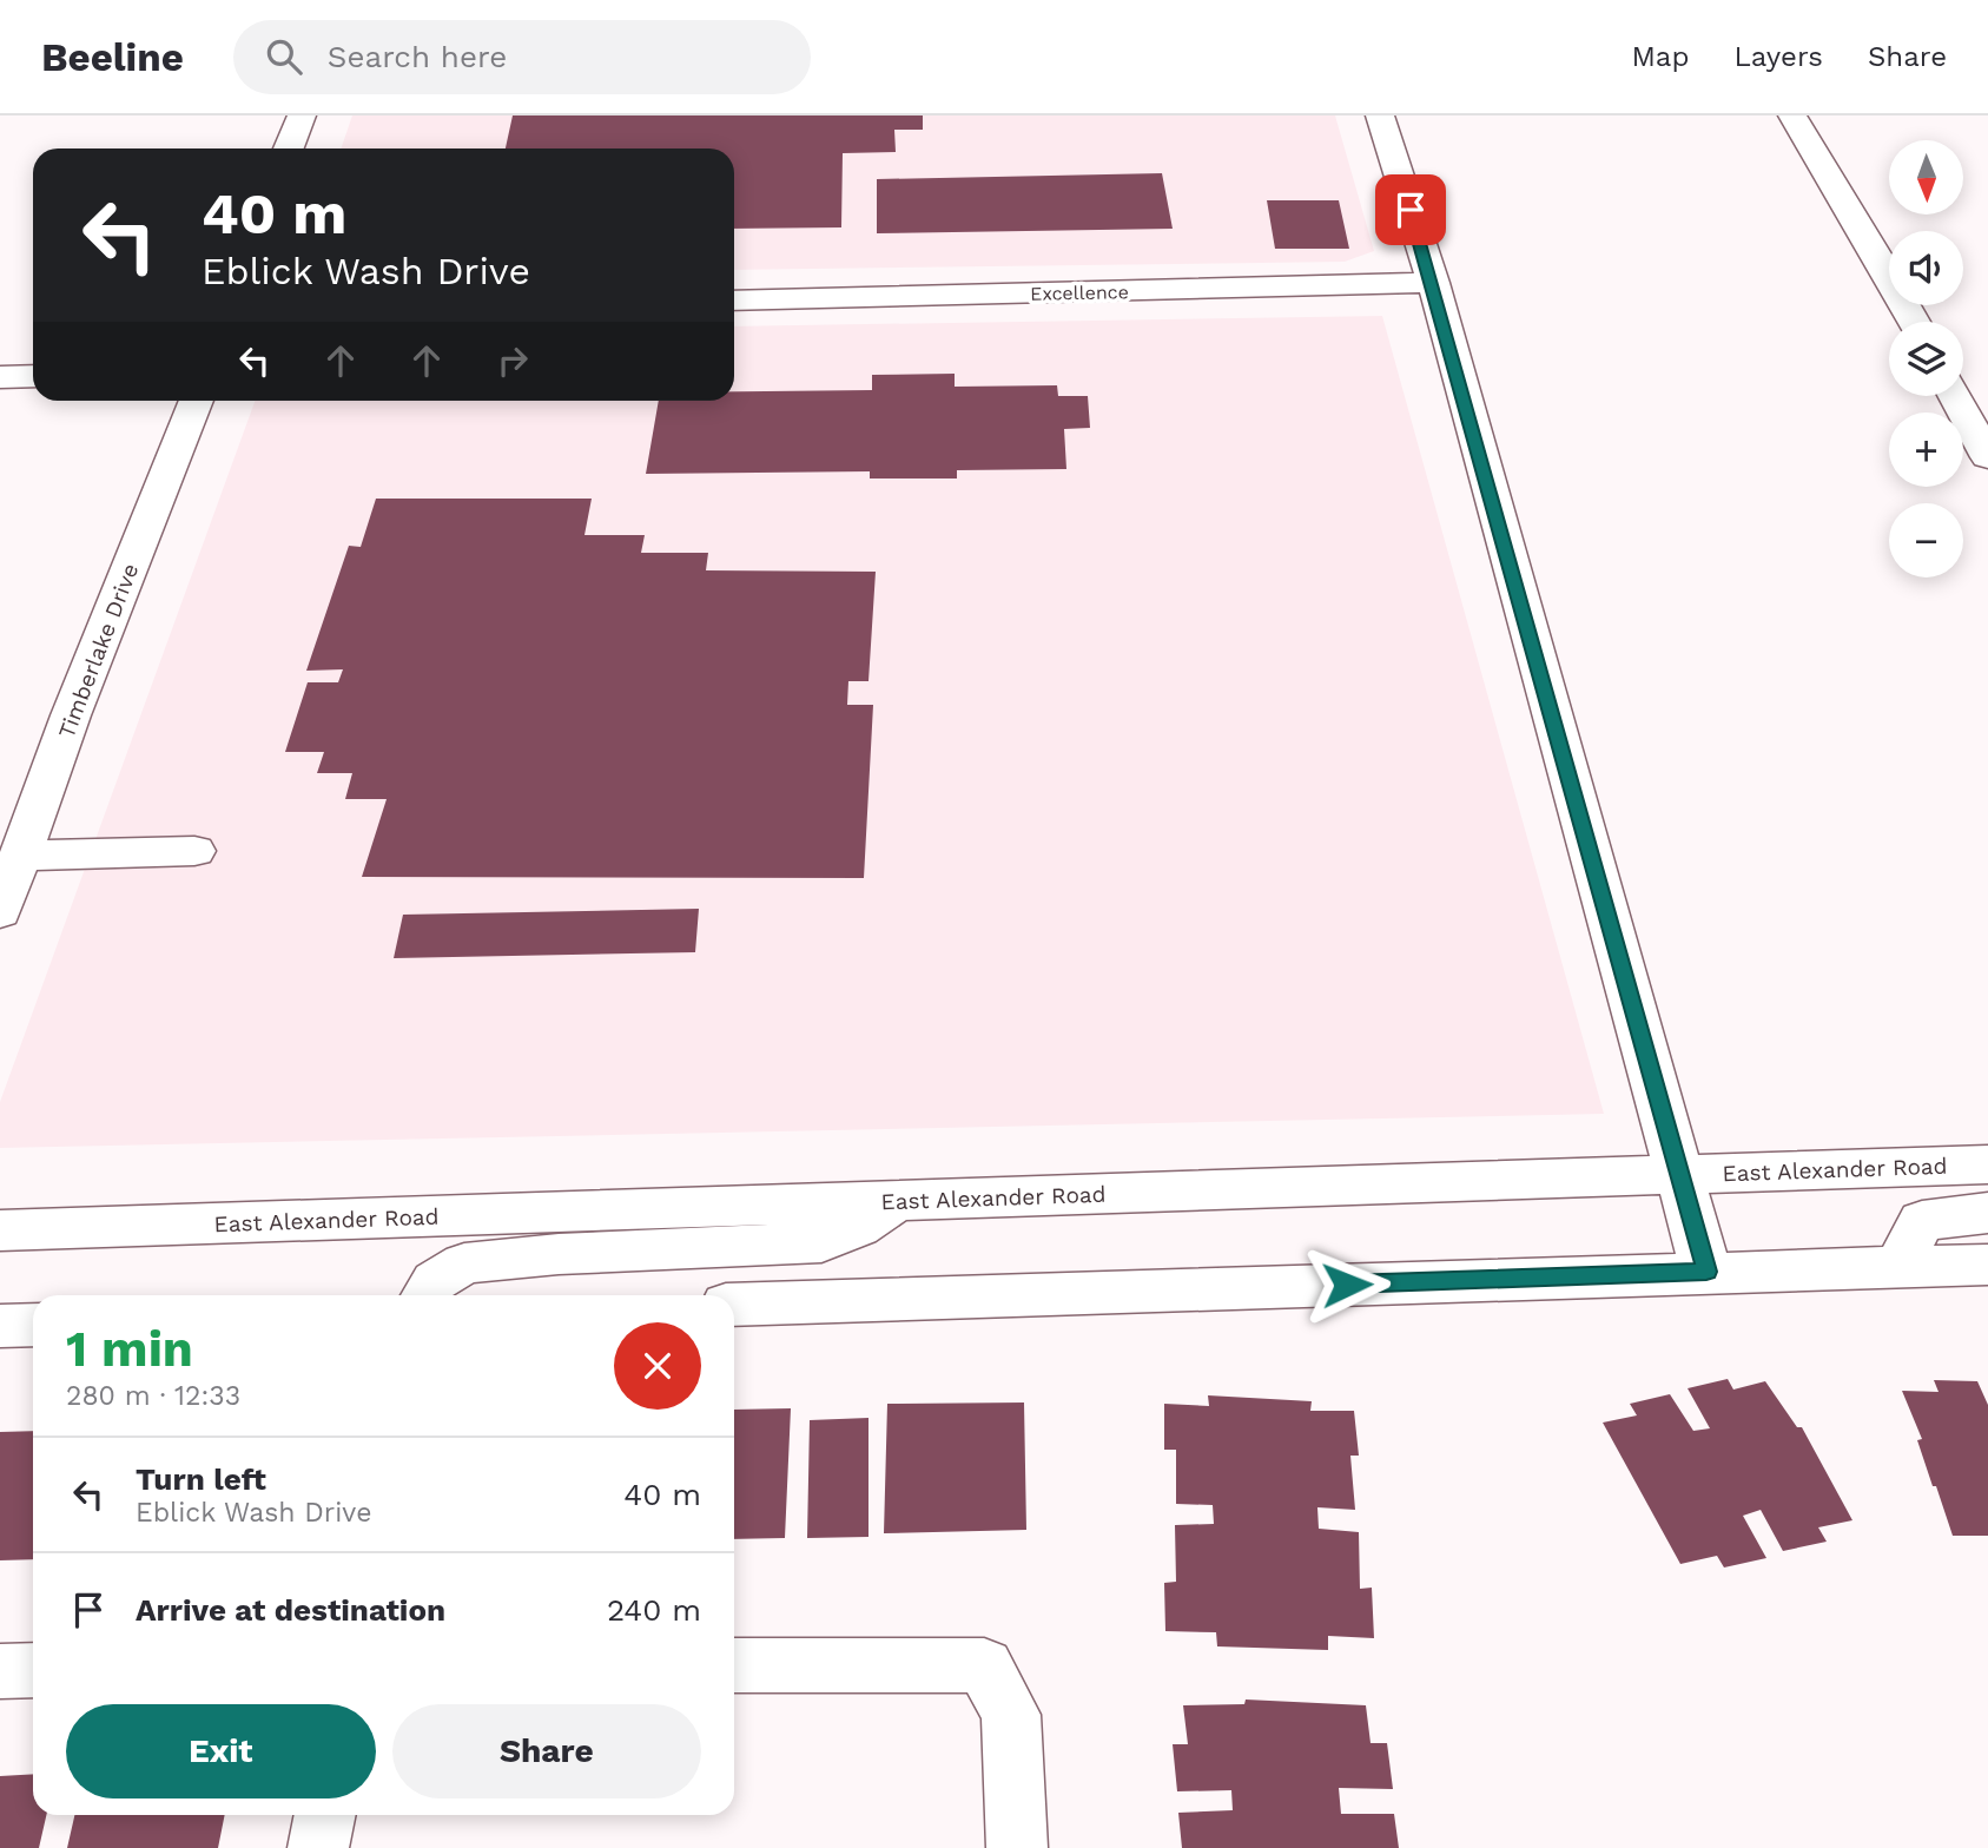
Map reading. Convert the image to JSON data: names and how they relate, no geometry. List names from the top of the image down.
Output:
{
  "streets": {
    "street": ["Excellence", "Timberlake Drive", "East Alexander Road"]
  },
  "north": "bottom",
  "page": {
    "header": "Beeline",
    "search": "Search here",
    "nav": ["Map", "Layers", "Share"],
    "map_buttons": ["+", "−"],
    "turn": ["40 m", "Eblick Wash Drive"],
    "heading": ["1 min", "280 m · 12:33"],
    "list": [
      {
        "name": "Turn left",
        "note": "Eblick Wash Drive",
        "value": "40 m"
      },
      {
        "name": "Arrive at destination",
        "value": "240 m"
      }
    ],
    "buttons": ["Exit", "Share"]
  }
}
